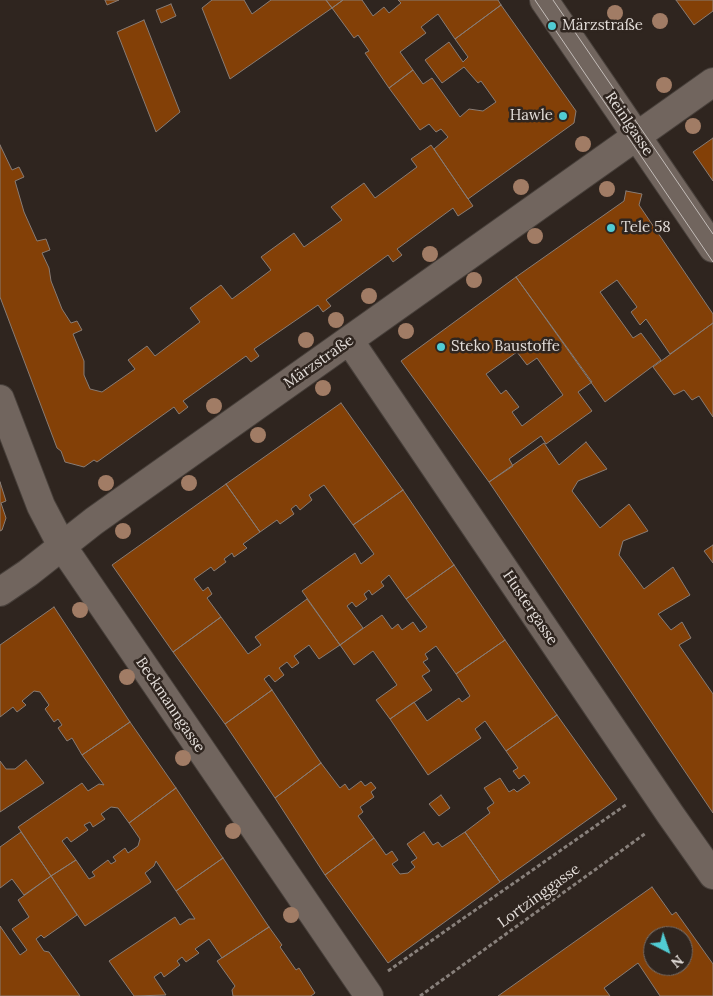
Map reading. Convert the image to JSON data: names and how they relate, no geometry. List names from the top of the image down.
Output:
{
  "streets": {
    "street": [
      "Reinlgasse",
      "Märzstraße",
      "Hustergasse",
      "Beckmanngasse"
    ],
    "path": ["Lortzinggasse"]
  },
  "crossings": [
    ["Reinlgasse", "Märzstraße"],
    ["Märzstraße", "Hustergasse"],
    ["Märzstraße", "Beckmanngasse"],
    ["Hustergasse", "Lortzinggasse"]
  ],
  "places": [
    "Märzstraße",
    "Hawle",
    "Tele 58",
    "Steko Baustoffe"
  ],
  "north": "bottom right"
}
